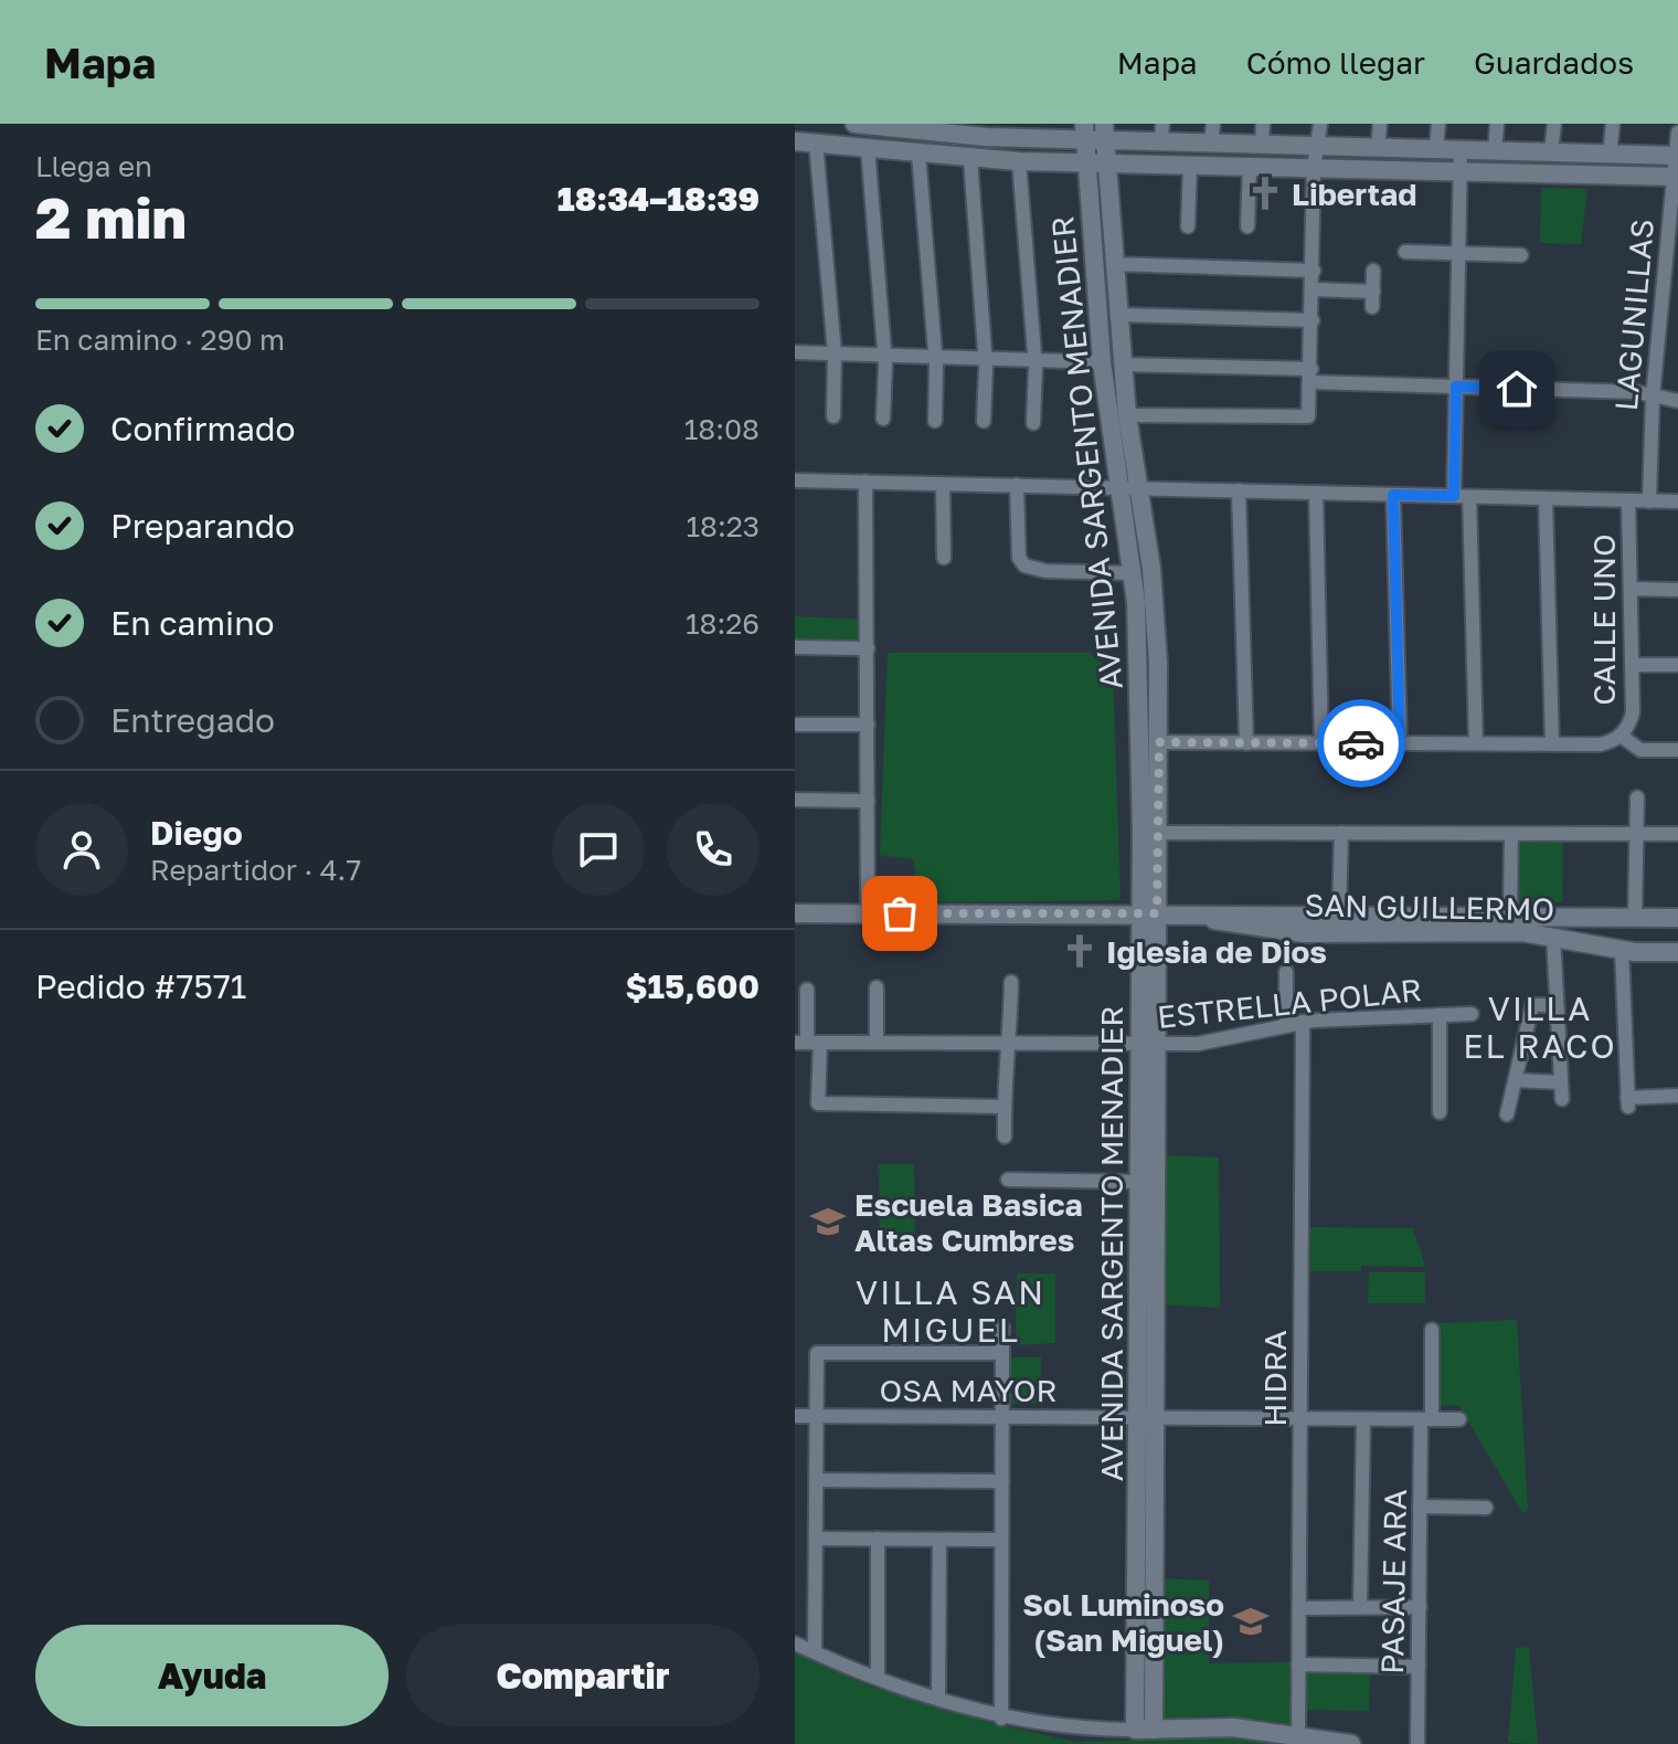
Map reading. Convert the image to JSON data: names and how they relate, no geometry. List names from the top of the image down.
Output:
{
  "streets": {
    "street": [
      "LAGUNILLAS",
      "AVENIDA SARGENTO MENADIER",
      "CALLE UNO",
      "SAN GUILLERMO",
      "ESTRELLA POLAR",
      "HIDRA",
      "OSA MAYOR",
      "PASAJE ARA"
    ]
  },
  "crossings": [
    ["AVENIDA SARGENTO MENADIER", "SAN GUILLERMO"],
    ["AVENIDA SARGENTO MENADIER", "ESTRELLA POLAR"],
    ["AVENIDA SARGENTO MENADIER", "OSA MAYOR"],
    ["ESTRELLA POLAR", "HIDRA"],
    ["HIDRA", "OSA MAYOR"],
    ["OSA MAYOR", "PASAJE ARA"]
  ],
  "districts": ["VILLA EL RACO", "VILLA SAN MIGUEL"],
  "places": {
    "church": ["Libertad", "Iglesia de Dios"],
    "school or university": ["Escuela Basica Altas Cumbres", "Sol Luminoso (San Miguel)"]
  },
  "page": {
    "header": "Mapa",
    "nav": ["Mapa", "Cómo llegar", "Guardados"],
    "heading": ["2 min", "Llega en", "18:34–18:39"],
    "panel": [
      "Diego",
      "Repartidor · 4.7",
      "Pedido #7571",
      "$15,600"
    ],
    "bar": "En camino · 290 m",
    "list": [
      ["Confirmado", "18:08"],
      ["Preparando", "18:23"],
      ["En camino", "18:26"],
      "Entregado"
    ],
    "buttons": ["Ayuda", "Compartir"]
  }
}
